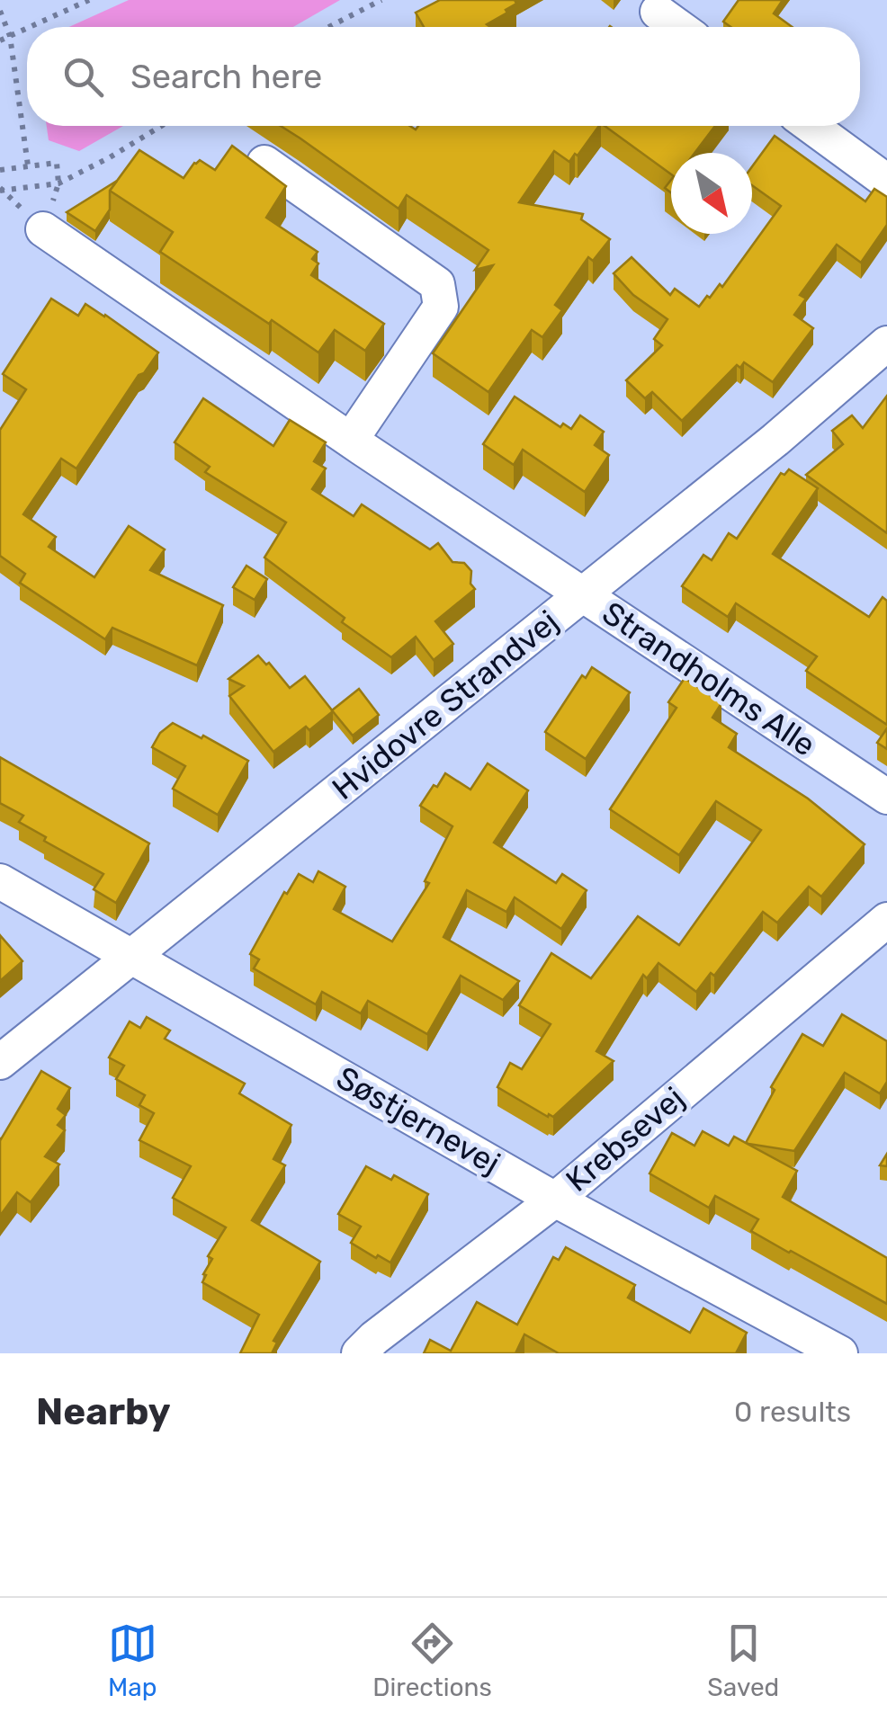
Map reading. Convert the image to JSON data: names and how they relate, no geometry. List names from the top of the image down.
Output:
{
  "streets": {
    "street": [
      "Strandholms Alle",
      "Hvidovre Strandvej",
      "Søstjernevej",
      "Krebsevej"
    ]
  },
  "crossings": [
    ["Strandholms Alle", "Hvidovre Strandvej"],
    ["Hvidovre Strandvej", "Søstjernevej"],
    ["Søstjernevej", "Krebsevej"]
  ],
  "north": "bottom right",
  "page": {
    "search": "Search here",
    "heading": ["Nearby", "0 results"],
    "nav": ["Map", "Directions", "Saved"]
  }
}
